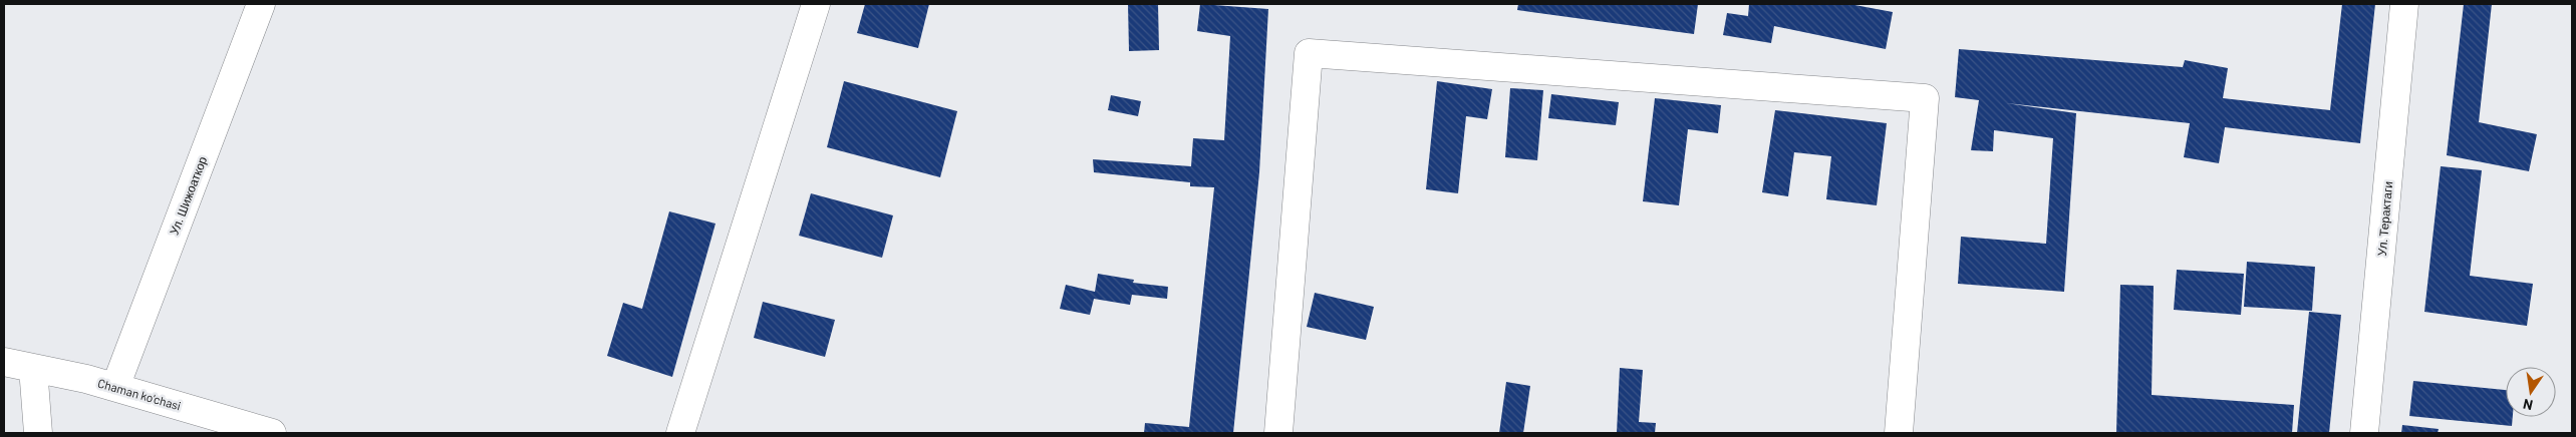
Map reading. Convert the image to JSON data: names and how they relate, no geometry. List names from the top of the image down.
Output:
{
  "streets": {
    "street": ["Ул. Шижоаткор", "Ул. Терактаги", "Chaman ko'chasi"]
  },
  "crossings": [
    ["Ул. Шижоаткор", "Chaman ko'chasi"]
  ],
  "north": "bottom"
}
